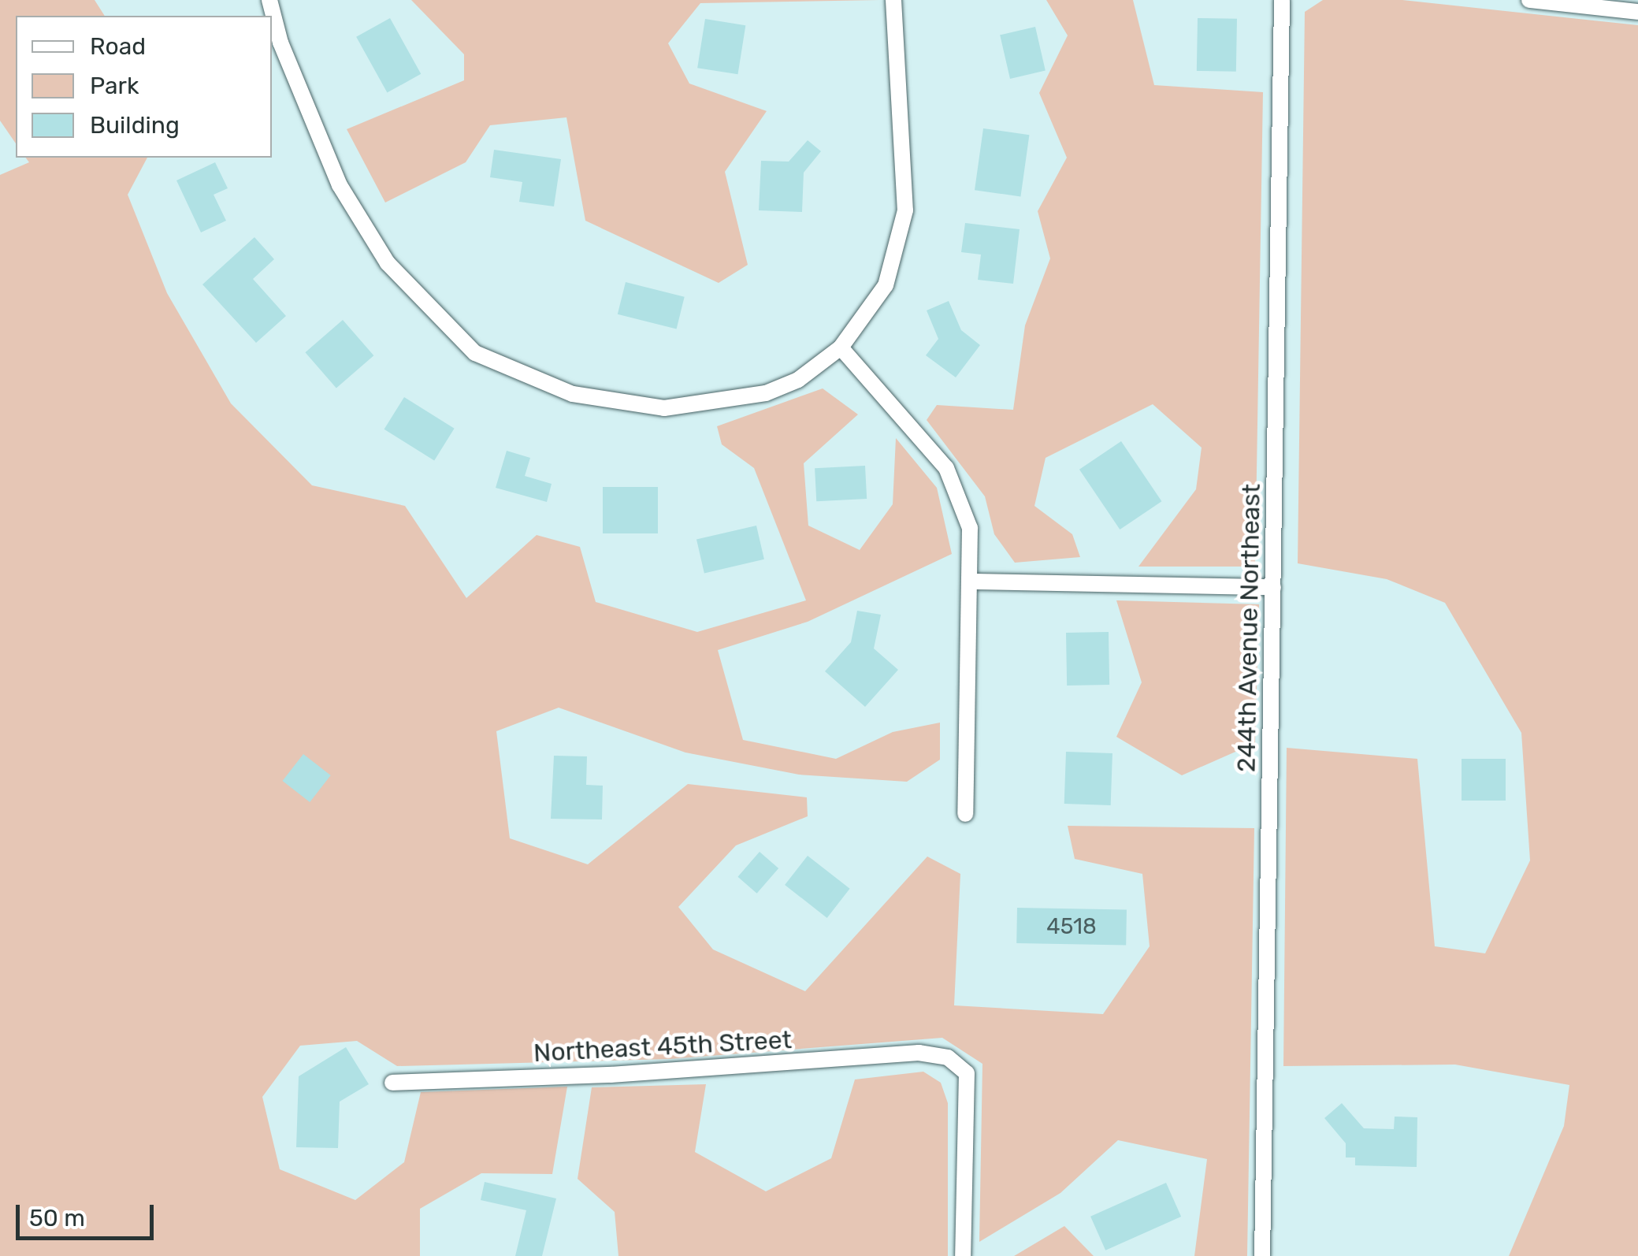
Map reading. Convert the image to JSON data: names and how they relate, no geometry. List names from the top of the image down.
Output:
{
  "streets": {
    "street": ["244th Avenue Northeast", "Northeast 45th Street"]
  },
  "house_numbers": ["4518"],
  "legend": ["Road", "Park", "Building"],
  "scale_bar": "50 m"
}
